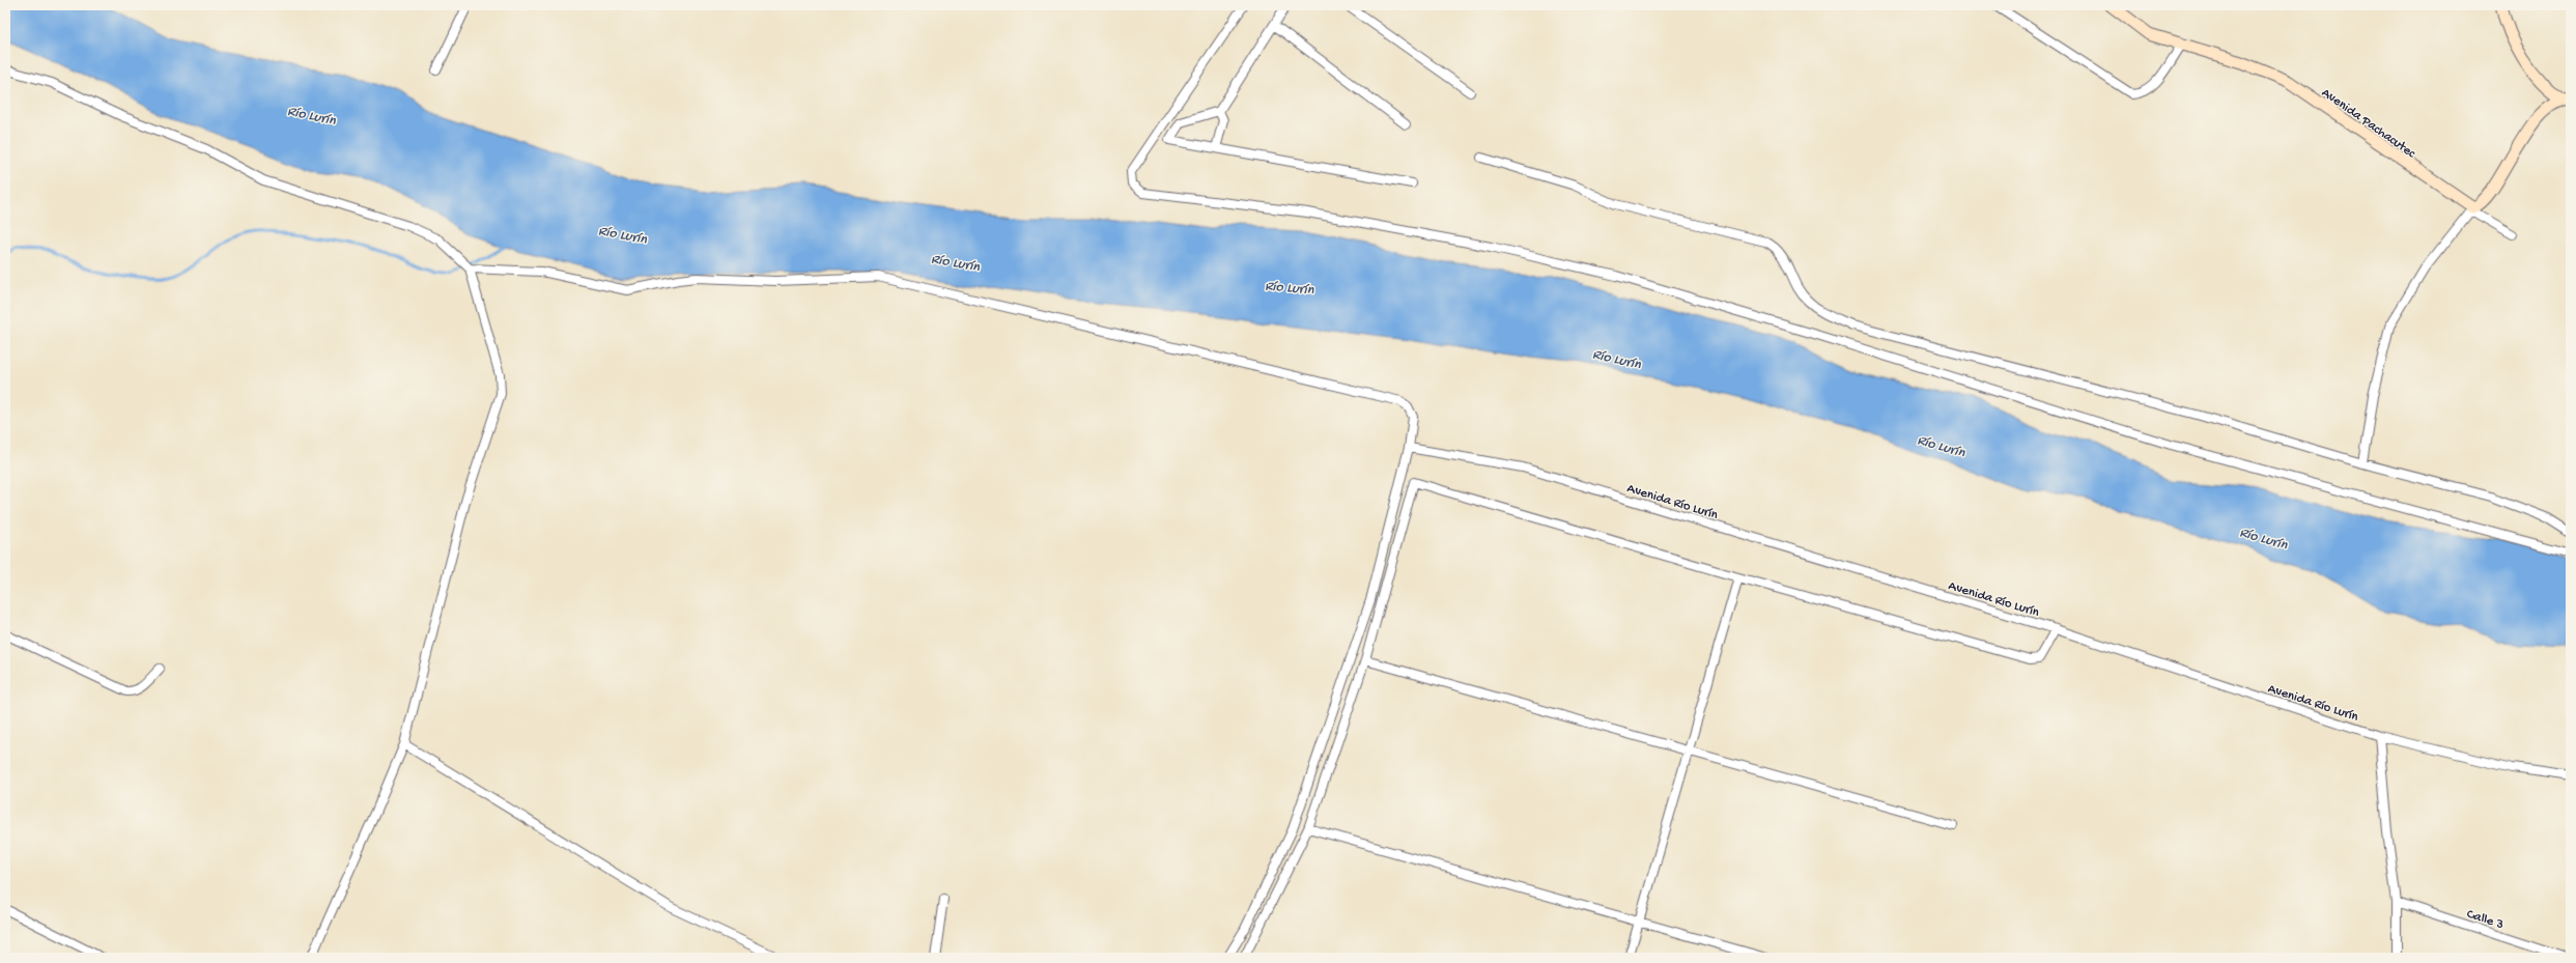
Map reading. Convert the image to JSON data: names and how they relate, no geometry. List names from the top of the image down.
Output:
{
  "streets": {
    "main road": ["Avenida Pachacutec"],
    "street": ["Avenida Río Lurín", "Calle 3"]
  },
  "water": ["Río Lurín"]
}
